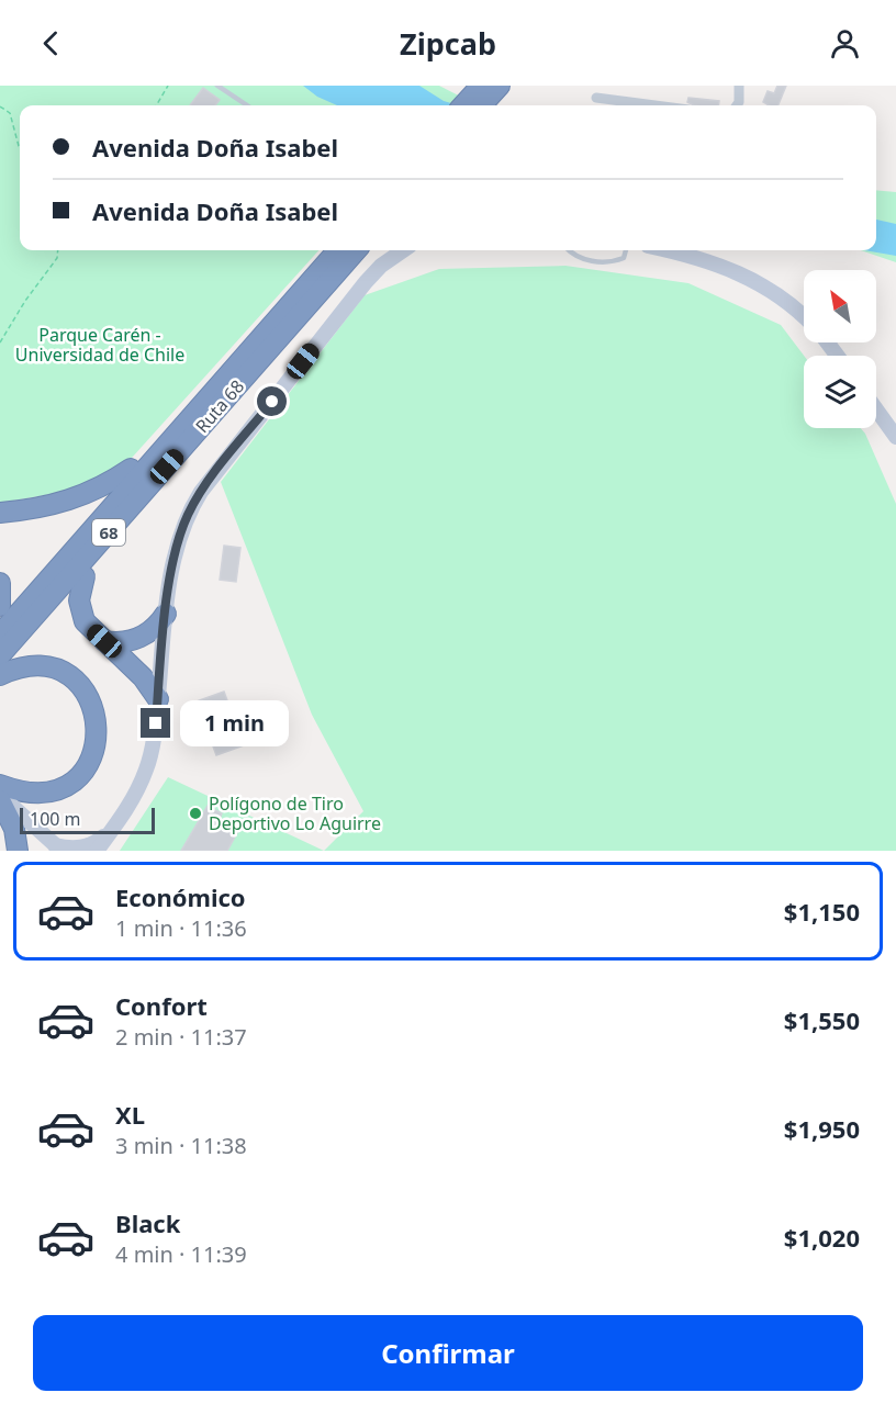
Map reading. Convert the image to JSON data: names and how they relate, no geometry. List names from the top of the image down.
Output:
{
  "streets": {
    "highway": ["Ruta 68", "68"]
  },
  "parks": ["Parque Carén - Universidad de Chile"],
  "places": ["Polígono de Tiro Deportivo Lo Aguirre"],
  "scale_bar": "100 m",
  "north": "top left",
  "page": {
    "header": "Zipcab",
    "banner": ["Avenida Doña Isabel", "Avenida Doña Isabel"],
    "bubble": "1 min",
    "scale": "100 m",
    "list": [
      {
        "name": "Económico",
        "note": "1 min · 11:36",
        "value": "$1,150"
      },
      {
        "name": "Confort",
        "note": "2 min · 11:37",
        "value": "$1,550"
      },
      {
        "name": "XL",
        "note": "3 min · 11:38",
        "value": "$1,950"
      },
      {
        "name": "Black",
        "note": "4 min · 11:39",
        "value": "$1,020"
      }
    ],
    "buttons": "Confirmar"
  }
}
